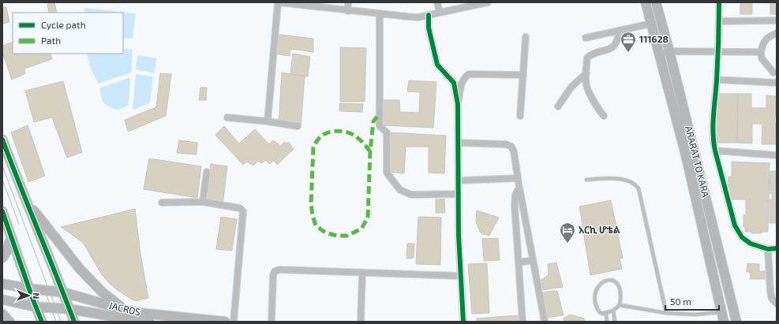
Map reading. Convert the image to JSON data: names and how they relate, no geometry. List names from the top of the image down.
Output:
{
  "streets": {
    "main road": ["ARARAT TO KARA", "JACROS"]
  },
  "places": {
    "office": ["111628"],
    "hotel": ["አርኪ ሆቴል"]
  },
  "legend": ["Cycle path", "Path"],
  "scale_bar": "50 m",
  "north": "right"
}
